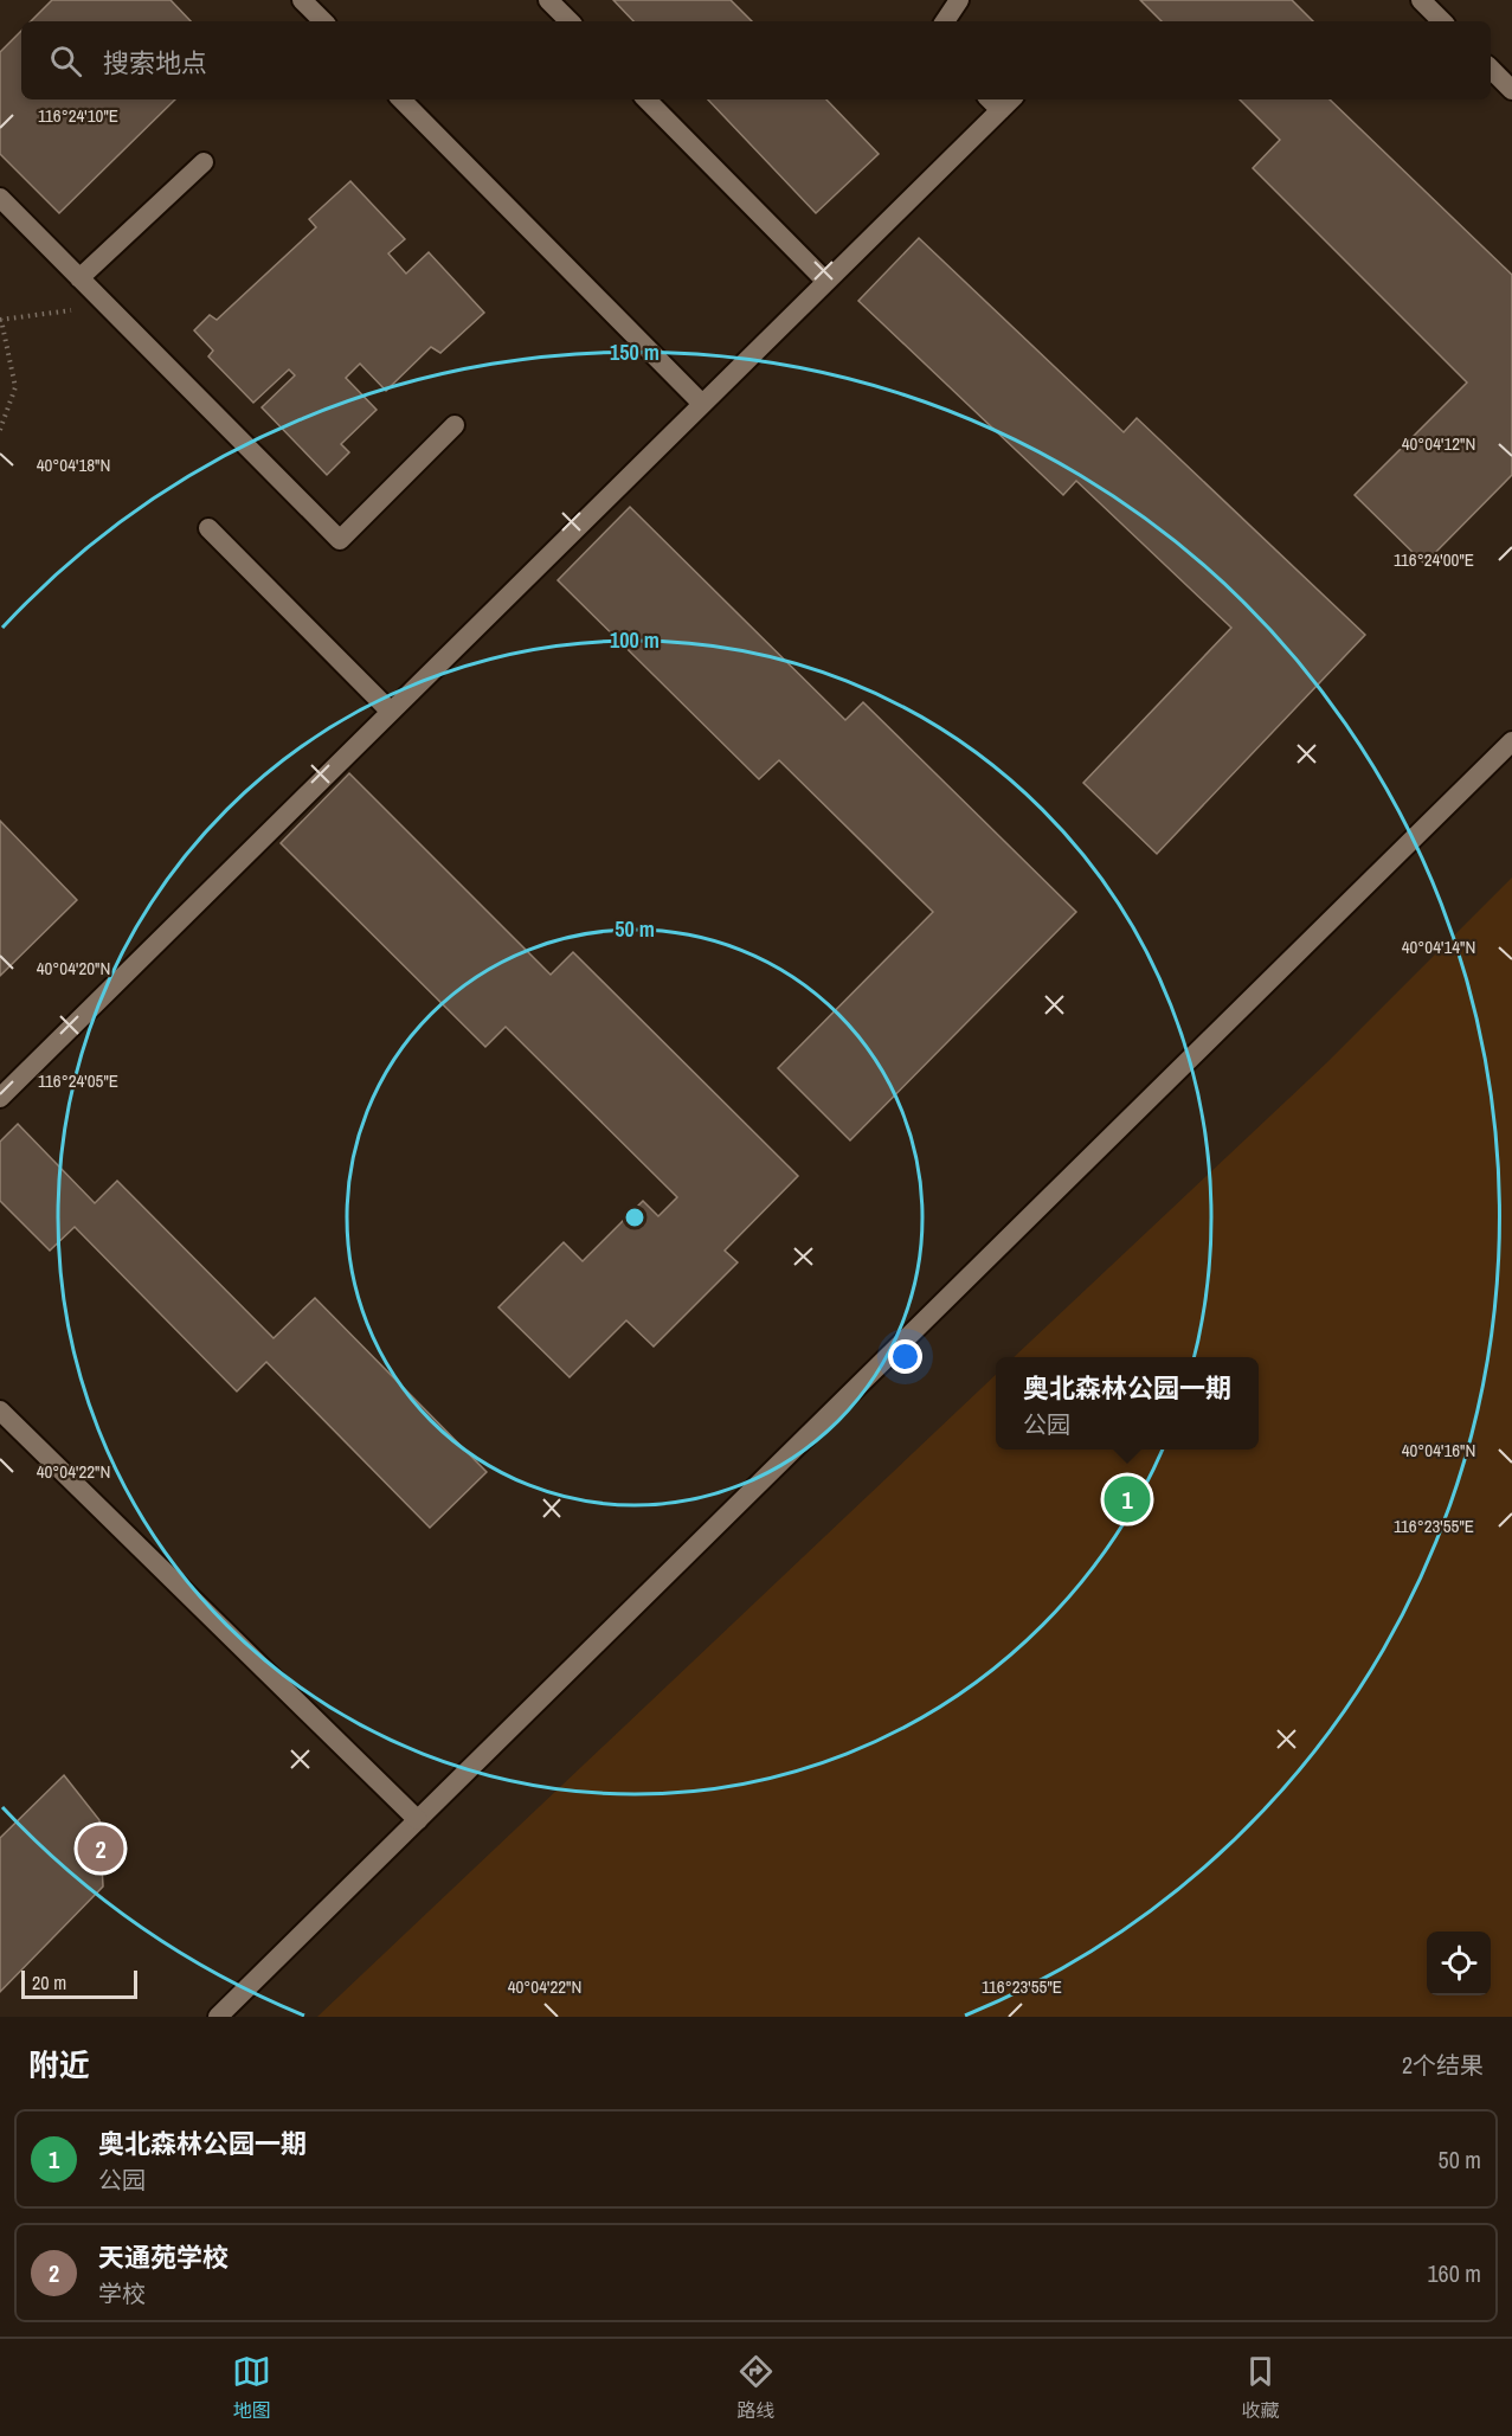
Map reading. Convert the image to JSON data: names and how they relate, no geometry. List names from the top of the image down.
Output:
{
  "scale_bar": "20 m",
  "page": {
    "search": "搜索地点",
    "popup": ["奥北森林公园一期", "公园"],
    "pins": ["1", "2"],
    "scale": "20 m",
    "heading": ["附近", "2个结果"],
    "list": [
      {
        "mark": "1",
        "name": "奥北森林公园一期",
        "note": "公园",
        "value": "50 m"
      },
      {
        "mark": "2",
        "name": "天通苑学校",
        "note": "学校",
        "value": "160 m"
      }
    ],
    "nav": ["地图", "路线", "收藏"]
  },
  "coordinates": [
    "116°24'10\"E",
    "40°04'12\"N",
    "40°04'18\"N",
    "116°24'00\"E",
    "40°04'14\"N",
    "40°04'20\"N",
    "116°24'05\"E",
    "40°04'16\"N",
    "40°04'22\"N",
    "116°23'55\"E"
  ],
  "rings": ["150 m", "100 m", "50 m"]
}
